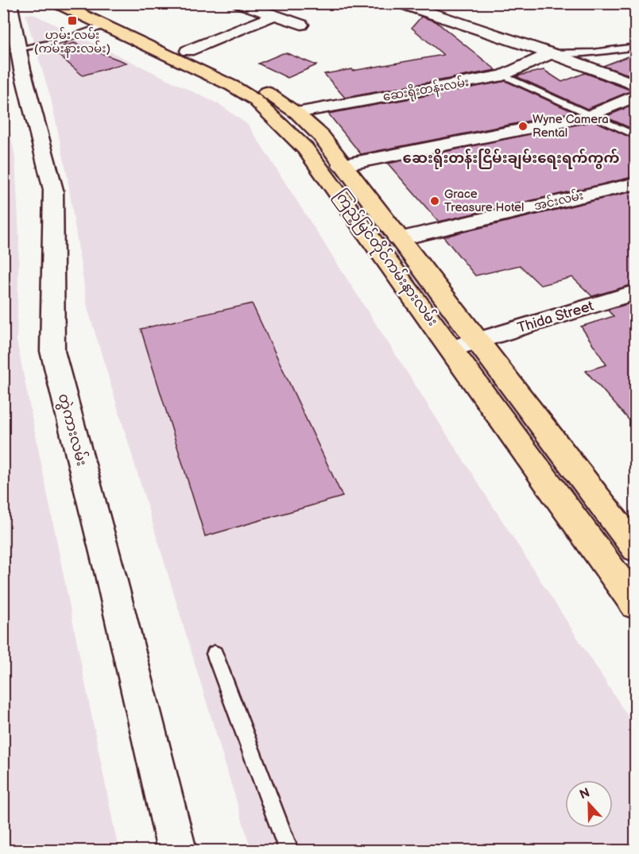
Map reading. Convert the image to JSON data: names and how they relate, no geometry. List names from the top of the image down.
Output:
{
  "streets": {
    "main road": ["ကြည့်မြင်တိုင်ကမ်းနားလမ်း"],
    "street": [
      "ဆေးရိုးတန်းလမ်း",
      "အင်းလမ်း",
      "Thida Street",
      "တွဲကားလမ်း"
    ]
  },
  "crossings": [
    ["ဆေးရိုးတန်းလမ်း", "ကြည့်မြင်တိုင်ကမ်းနားလမ်း"],
    ["အင်းလမ်း", "ကြည့်မြင်တိုင်ကမ်းနားလမ်း"],
    ["ကြည့်မြင်တိုင်ကမ်းနားလမ်း", "Thida Street"]
  ],
  "districts": ["ဆေးရိုးတန်းငြိမ်းချမ်းရေးရက်ကွက်"],
  "places": {
    "transit": ["ဟုမ်း လမ်း (ကမ်းနားလမ်း)"],
    "other": ["Wyne Camera Rental", "Grace Treasure Hotel"]
  },
  "north": "top"
}
